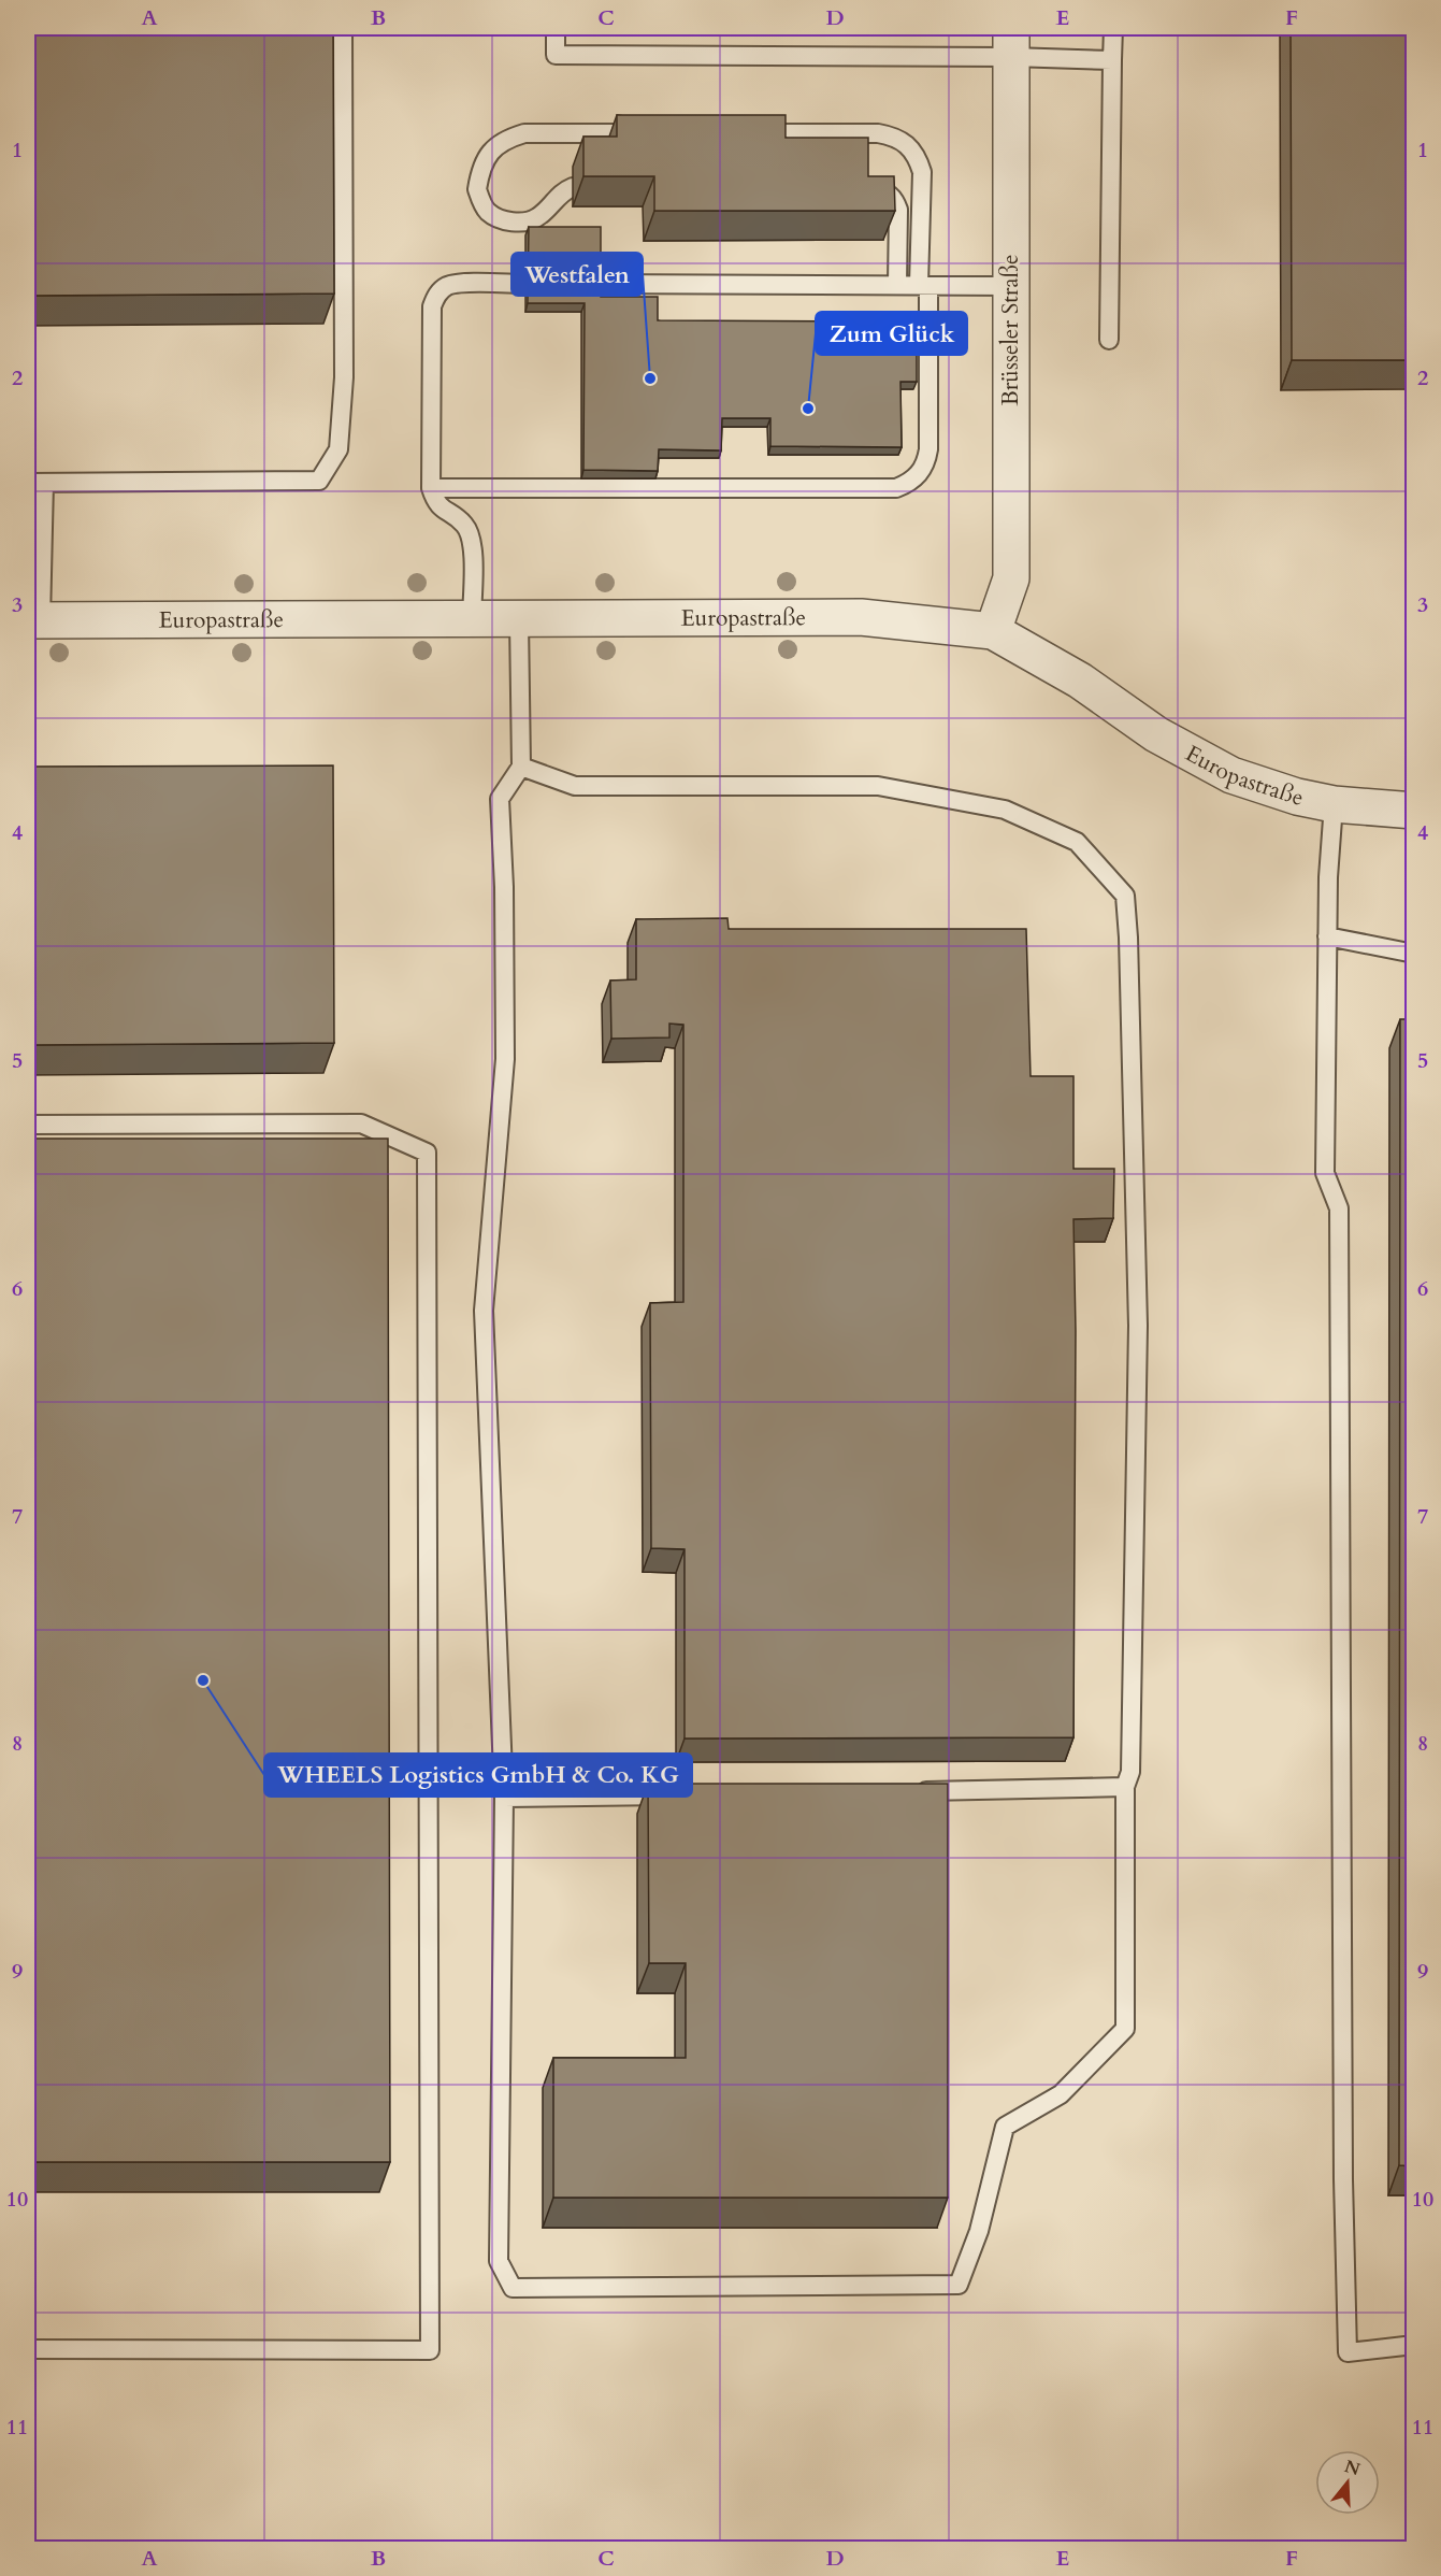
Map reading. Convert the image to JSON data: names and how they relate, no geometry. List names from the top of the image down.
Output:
{
  "streets": {
    "street": ["Brüsseler Straße", "Europastraße"]
  },
  "crossings": [
    ["Brüsseler Straße", "Europastraße"]
  ],
  "places": ["Westfalen", "Zum Glück", "WHEELS Logistics GmbH & Co. KG"],
  "north": "top",
  "grid": {
    "columns": [
      "A",
      "B",
      "C",
      "D",
      "E",
      "F"
    ],
    "rows": [
      "1",
      "2",
      "3",
      "4",
      "5",
      "6",
      "7",
      "8",
      "9",
      "10",
      "11"
    ]
  }
}
